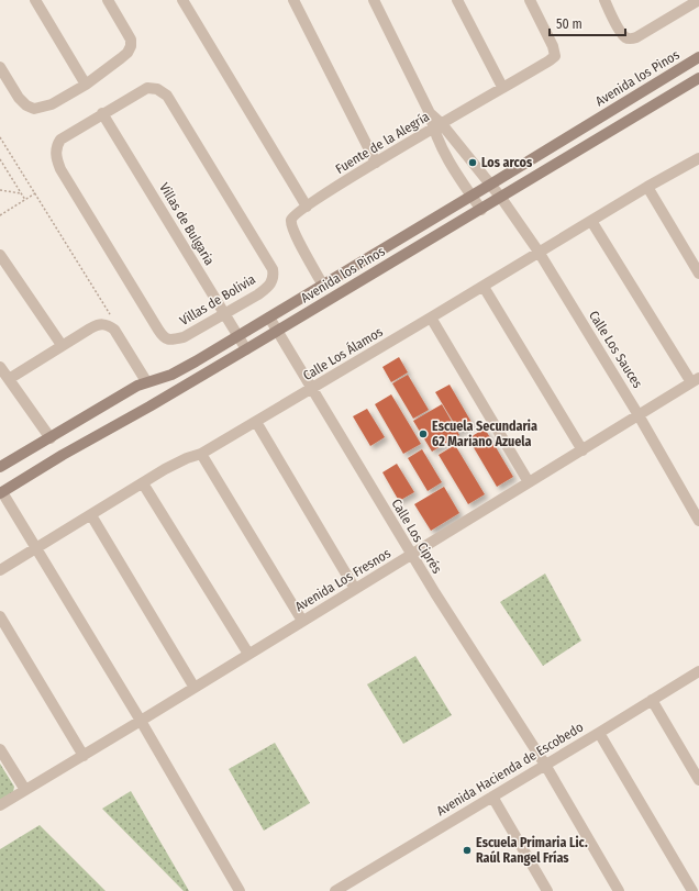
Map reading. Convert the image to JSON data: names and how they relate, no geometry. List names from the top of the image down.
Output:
{
  "streets": {
    "street": [
      "Avenida los Pinos",
      "Fuente de la Alegría",
      "Villas de Bulgaria",
      "Villas de Bolivia",
      "Calle Los Sauces",
      "Calle Los Álamos",
      "Calle Los Ciprés",
      "Avenida Los Fresnos",
      "Avenida Hacienda de Escobedo"
    ]
  },
  "crossings": [
    ["Avenida los Pinos", "Fuente de la Alegría"],
    ["Avenida los Pinos", "Villas de Bulgaria"],
    ["Avenida los Pinos", "Calle Los Sauces"],
    ["Avenida los Pinos", "Calle Los Ciprés"],
    ["Fuente de la Alegría", "Calle Los Sauces"],
    ["Villas de Bulgaria", "Villas de Bolivia"],
    ["Calle Los Sauces", "Calle Los Álamos"],
    ["Calle Los Sauces", "Avenida Los Fresnos"],
    ["Calle Los Álamos", "Calle Los Ciprés"],
    ["Calle Los Ciprés", "Avenida Los Fresnos"],
    ["Calle Los Ciprés", "Avenida Hacienda de Escobedo"]
  ],
  "places": ["Los arcos", "Escuela Secundaria 62 Mariano Azuela", "Escuela Primaria Lic. Raúl Rangel Frías"],
  "scale_bar": "50 m"
}
